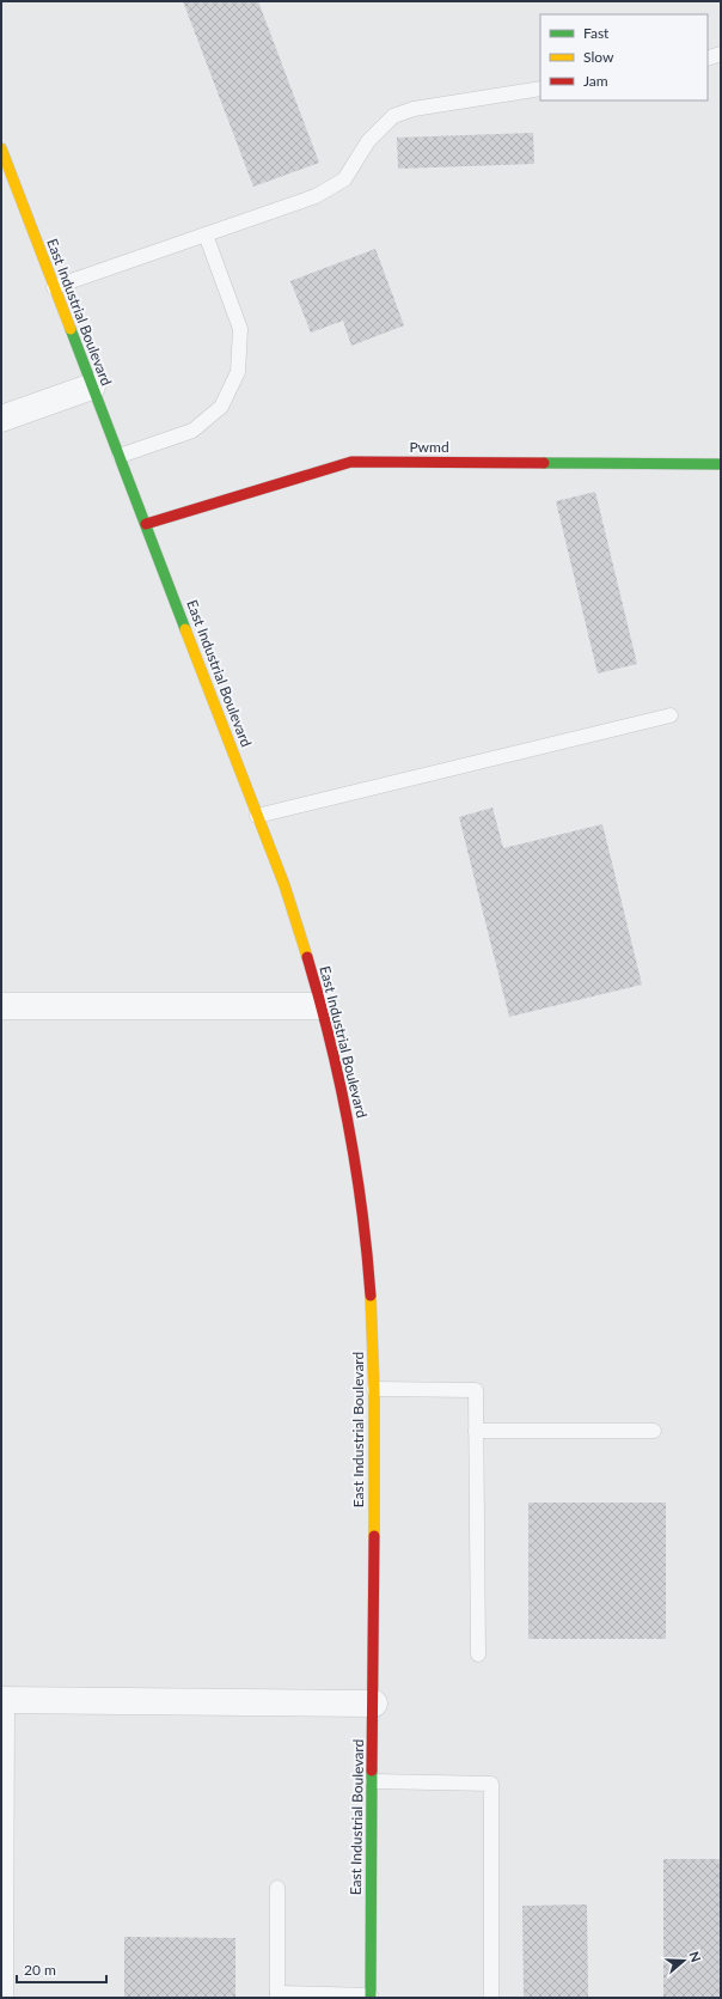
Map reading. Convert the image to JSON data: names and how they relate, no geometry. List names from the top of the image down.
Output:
{
  "streets": {
    "street": ["East Industrial Boulevard", "Pwmd"]
  },
  "crossings": [
    ["East Industrial Boulevard", "Pwmd"]
  ],
  "legend": ["Fast", "Slow", "Jam"],
  "scale_bar": "20 m",
  "north": "right"
}
